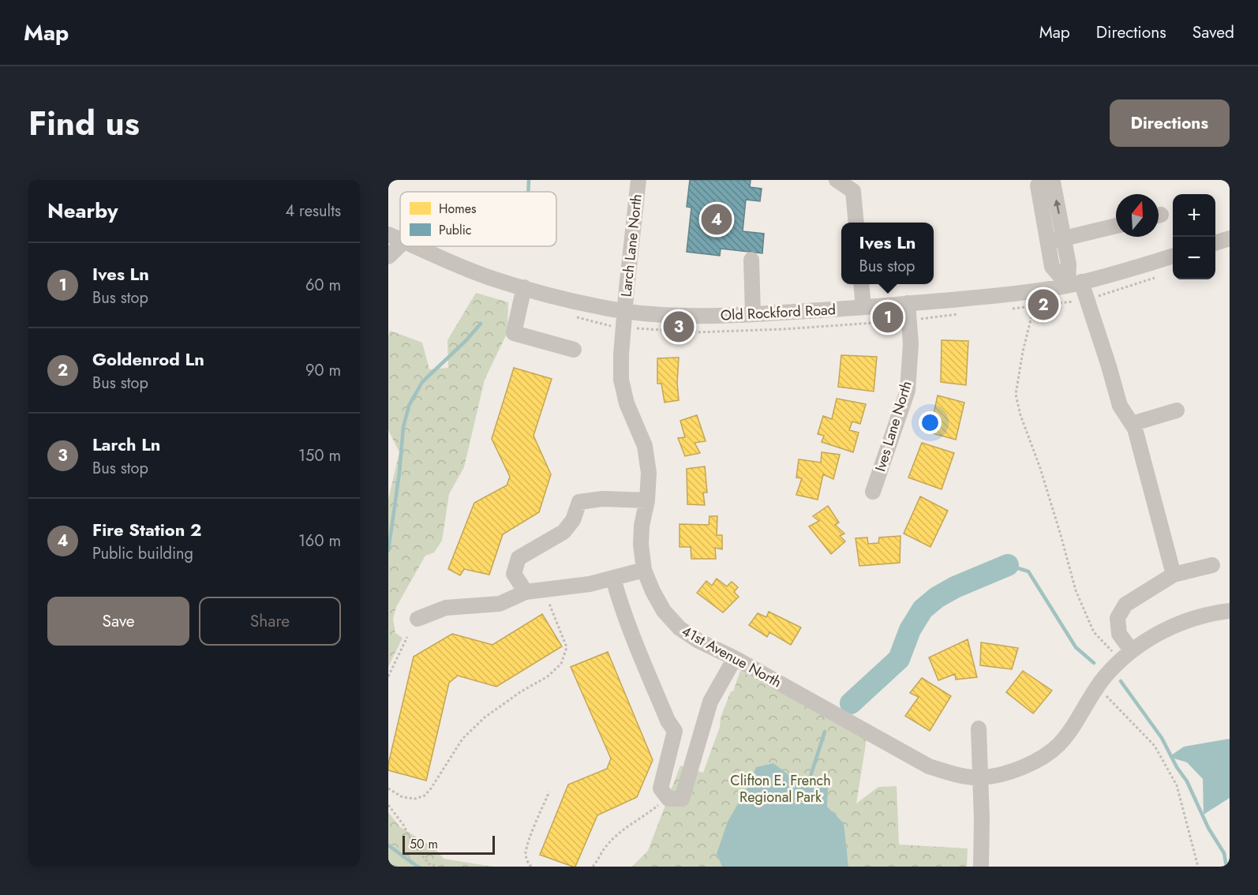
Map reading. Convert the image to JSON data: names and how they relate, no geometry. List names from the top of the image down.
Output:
{
  "streets": {
    "street": [
      "Larch Lane North",
      "Old Rockford Road",
      "Ives Lane North",
      "41st Avenue North"
    ]
  },
  "crossings": [
    ["Larch Lane North", "Old Rockford Road"],
    ["Larch Lane North", "41st Avenue North"],
    ["Old Rockford Road", "Ives Lane North"],
    ["Old Rockford Road", "41st Avenue North"]
  ],
  "parks": ["Clifton E. French Regional Park"],
  "legend": ["Homes", "Public"],
  "scale_bar": "50 m",
  "north": "top",
  "page": {
    "header": "Map",
    "nav": ["Map", "Directions", "Saved"],
    "title": "Find us",
    "buttons": [
      "Directions",
      ["Save", "Share"]
    ],
    "heading": ["Nearby", "4 results"],
    "map_buttons": ["+", "−"],
    "pins": [
      "4",
      "2",
      "1",
      "3"
    ],
    "popup": ["Ives Ln", "Bus stop"],
    "list": [
      {
        "mark": "1",
        "name": "Ives Ln",
        "note": "Bus stop",
        "value": "60 m"
      },
      {
        "mark": "2",
        "name": "Goldenrod Ln",
        "note": "Bus stop",
        "value": "90 m"
      },
      {
        "mark": "3",
        "name": "Larch Ln",
        "note": "Bus stop",
        "value": "150 m"
      },
      {
        "mark": "4",
        "name": "Fire Station 2",
        "note": "Public building",
        "value": "160 m"
      }
    ],
    "scale": "50 m"
  }
}
